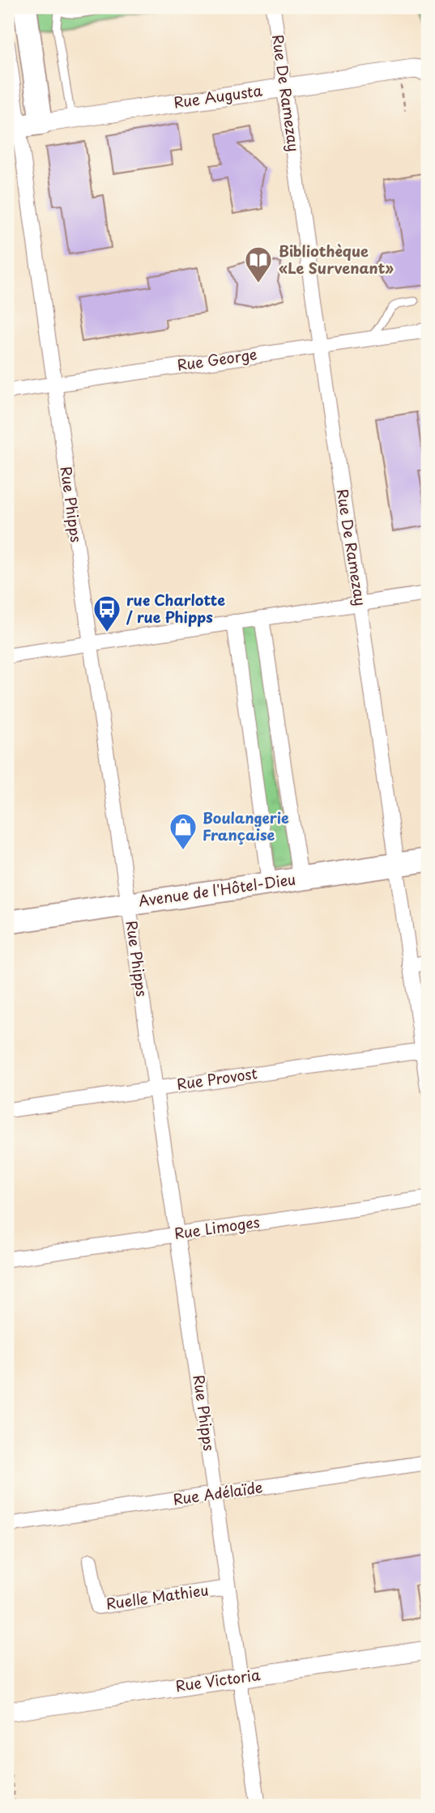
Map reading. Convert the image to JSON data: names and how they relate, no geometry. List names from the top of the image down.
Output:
{
  "streets": {
    "main road": ["Avenue de l'Hôtel-Dieu"],
    "street": [
      "Rue De Ramezay",
      "Rue Augusta",
      "Rue George",
      "Rue Phipps",
      "Rue Provost",
      "Rue Limoges",
      "Rue Adélaïde",
      "Ruelle Mathieu",
      "Rue Victoria"
    ]
  },
  "crossings": [
    ["Rue De Ramezay", "Rue Augusta"],
    ["Rue De Ramezay", "Rue George"],
    ["Rue De Ramezay", "Avenue de l'Hôtel-Dieu"],
    ["Rue De Ramezay", "Rue Provost"],
    ["Rue Augusta", "Rue Phipps"],
    ["Rue George", "Rue Phipps"],
    ["Rue Phipps", "Avenue de l'Hôtel-Dieu"],
    ["Rue Phipps", "Rue Provost"],
    ["Rue Phipps", "Rue Limoges"],
    ["Rue Phipps", "Rue Adélaïde"],
    ["Rue Phipps", "Ruelle Mathieu"],
    ["Rue Phipps", "Rue Victoria"]
  ],
  "places": {
    "library": ["Bibliothèque «Le Survenant»"],
    "bus stop": ["rue Charlotte / rue Phipps"],
    "shop": ["Boulangerie Française"]
  }
}
